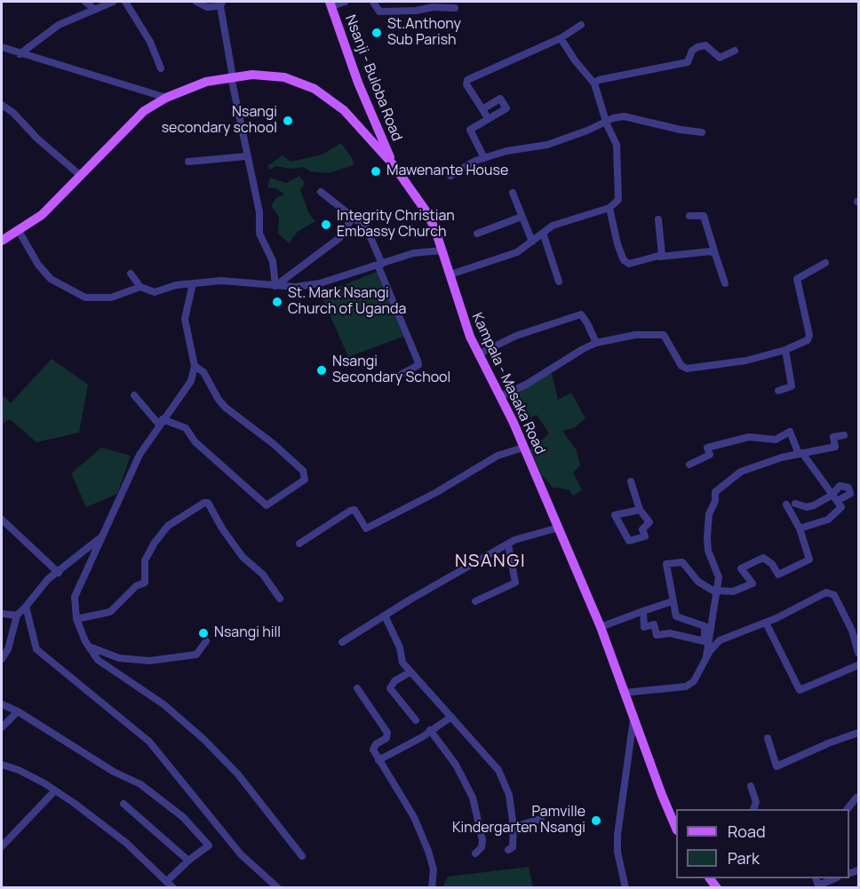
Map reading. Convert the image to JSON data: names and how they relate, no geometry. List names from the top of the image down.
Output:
{
  "streets": {
    "main road": ["Nsanji - Buloba Road", "Kampala - Masaka Road"]
  },
  "crossings": [
    ["Nsanji - Buloba Road", "Kampala - Masaka Road"]
  ],
  "districts": ["NSANGI"],
  "places": [
    "St.Anthony Sub Parish",
    "Nsangi secondary school",
    "Mawenante House",
    "Integrity Christian Embassy Church",
    "St. Mark Nsangi Church of Uganda",
    "Nsangi Secondary School",
    "Nsangi hill",
    "Pamville Kindergarten Nsangi"
  ],
  "legend": ["Road", "Park"]
}
